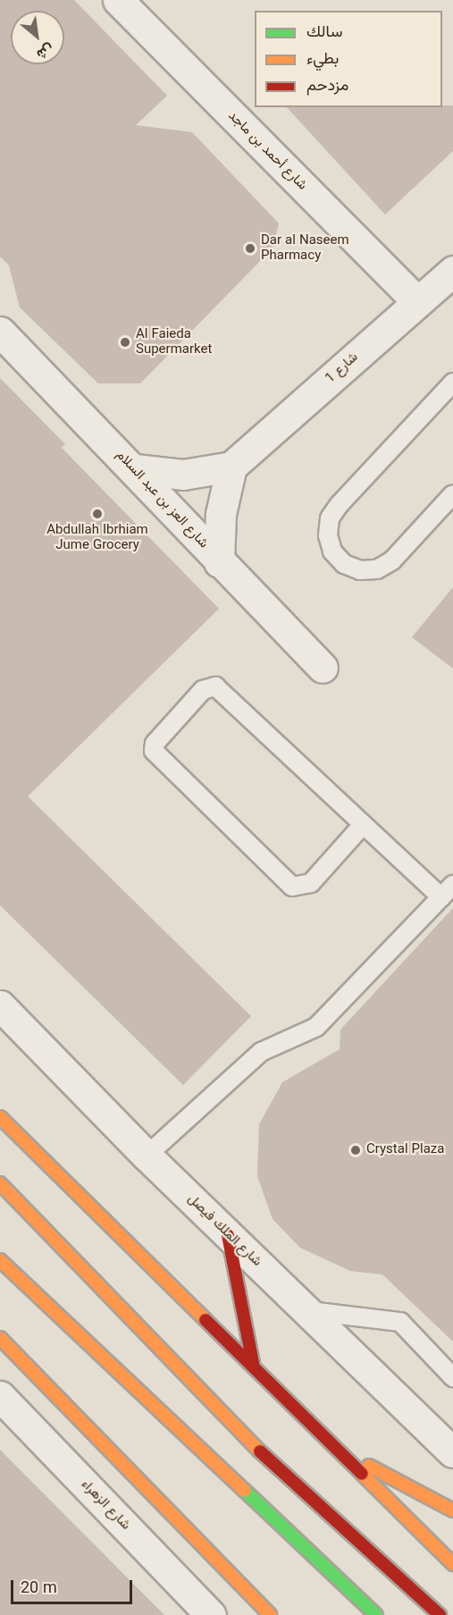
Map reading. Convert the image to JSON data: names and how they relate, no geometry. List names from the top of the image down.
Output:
{
  "streets": {
    "street": [
      "شارع أحمد بن ماجد",
      "شارع 1",
      "شارع العز بن عبد السلام",
      "شارع الملك فيصل",
      "شارع الزهراء"
    ]
  },
  "crossings": [
    ["شارع أحمد بن ماجد", "شارع 1"]
  ],
  "places": [
    "Dar al Naseem Pharmacy",
    "Al Faieda Supermarket",
    "Abdullah Ibrhiam Jume Grocery",
    "Crystal Plaza"
  ],
  "legend": ["سالك", "بطيء", "مزدحم"],
  "scale_bar": "20 m",
  "north": "bottom right"
}
